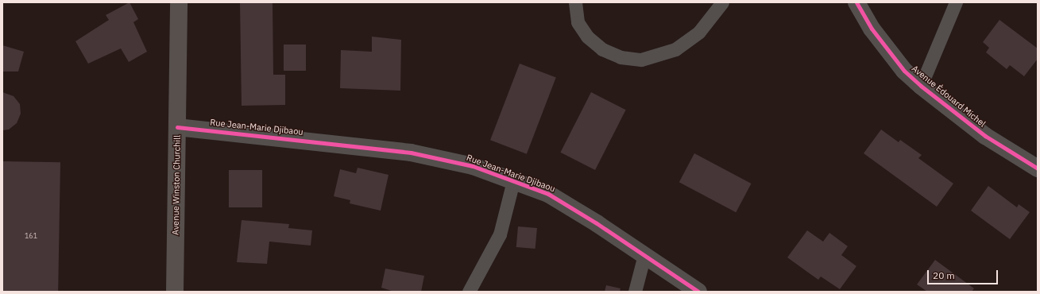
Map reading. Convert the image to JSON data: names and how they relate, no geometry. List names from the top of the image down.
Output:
{
  "streets": {
    "main road": ["Avenue Winston Churchill"],
    "street": ["Avenue Édouard Michel", "Rue Jean-Marie Djibaou"]
  },
  "crossings": [
    ["Rue Jean-Marie Djibaou", "Avenue Winston Churchill"]
  ],
  "house_numbers": ["161"],
  "scale_bar": "20 m"
}
